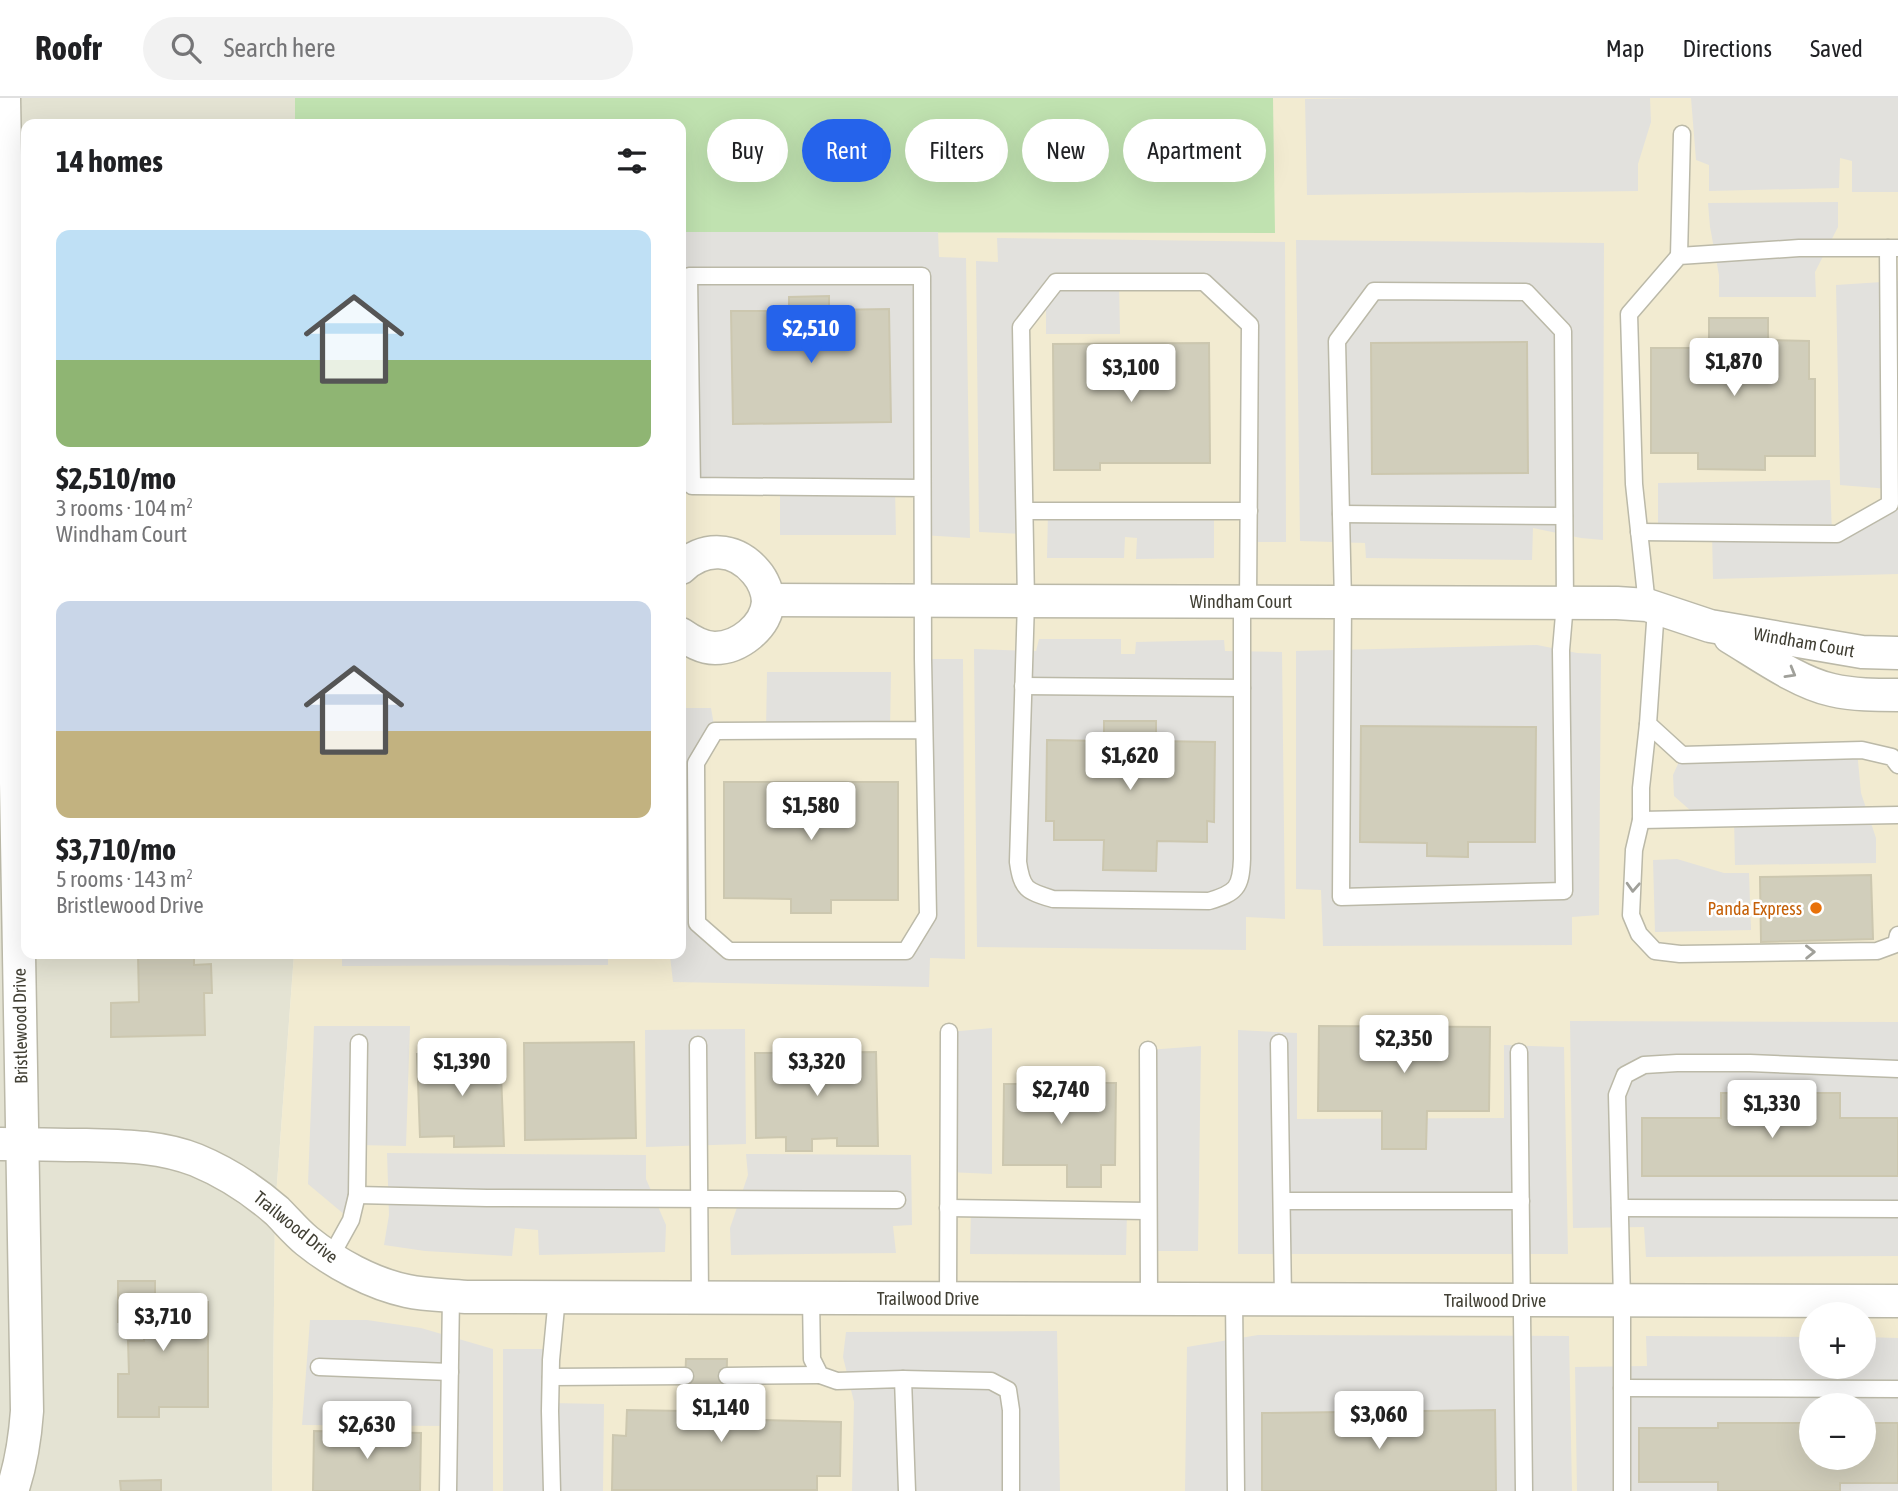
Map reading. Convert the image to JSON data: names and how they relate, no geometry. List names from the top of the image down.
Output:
{
  "streets": {
    "street": ["Windham Court", "Bristlewood Drive", "Trailwood Drive"]
  },
  "crossings": [
    ["Bristlewood Drive", "Trailwood Drive"]
  ],
  "places": ["Panda Express"],
  "page": {
    "header": "Roofr",
    "search": "Search here",
    "nav": ["Map", "Directions", "Saved"],
    "chip": [
      "Buy",
      "Rent",
      "Filters",
      "New",
      "Apartment"
    ],
    "heading": "14 homes",
    "list": [
      {
        "name": "$2,510/mo",
        "note": "3 rooms · 104 m² · Windham Court"
      },
      {
        "name": "$3,710/mo",
        "note": "5 rooms · 143 m² · Bristlewood Drive"
      }
    ],
    "price": [
      "$2,510",
      "$1,870",
      "$3,100",
      "$1,620",
      "$1,580",
      "$2,350",
      "$1,390",
      "$3,320",
      "$2,740",
      "$1,330",
      "$3,710",
      "$1,140",
      "$3,060",
      "$2,630"
    ],
    "map_buttons": ["+", "−"]
  }
}
